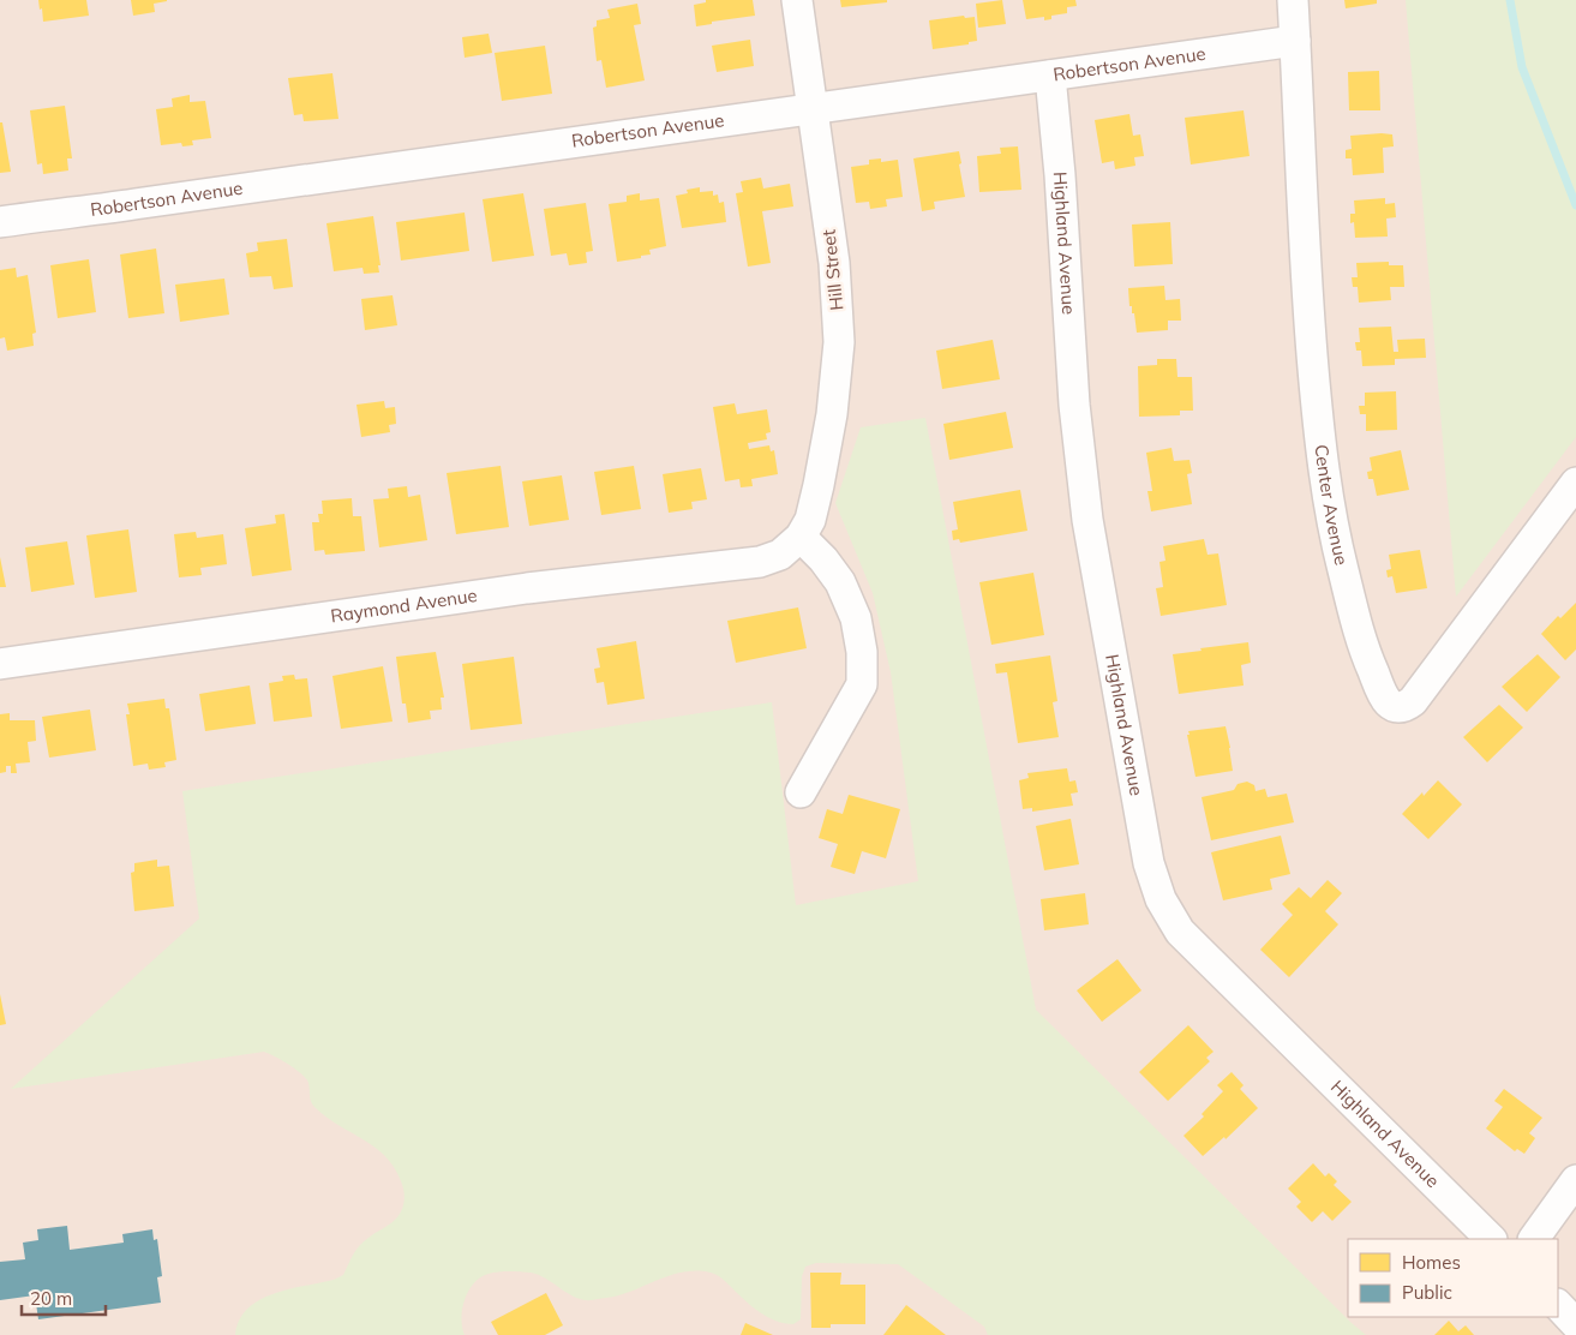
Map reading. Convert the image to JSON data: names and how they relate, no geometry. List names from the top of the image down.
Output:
{
  "streets": {
    "street": [
      "Robertson Avenue",
      "Highland Avenue",
      "Hill Street",
      "Center Avenue",
      "Raymond Avenue"
    ]
  },
  "crossings": [
    ["Robertson Avenue", "Highland Avenue"],
    ["Robertson Avenue", "Hill Street"],
    ["Robertson Avenue", "Center Avenue"],
    ["Hill Street", "Raymond Avenue"]
  ],
  "legend": ["Homes", "Public"],
  "scale_bar": "20 m"
}
